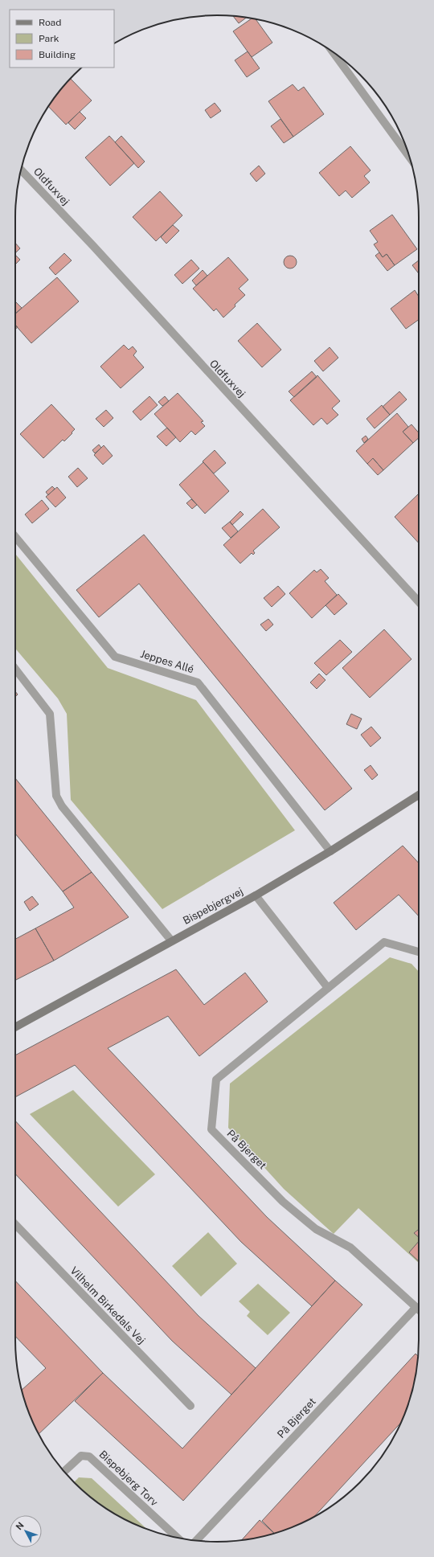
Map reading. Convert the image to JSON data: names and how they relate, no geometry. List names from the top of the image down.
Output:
{
  "streets": {
    "street": [
      "Oldfuxvej",
      "Jeppes Allé",
      "Bispebjergvej",
      "På Bjerget",
      "Vilhelm Birkedals Vej",
      "Bispebjerg Torv"
    ]
  },
  "crossings": [
    ["Jeppes Allé", "Bispebjergvej"]
  ],
  "legend": ["Road", "Park", "Building"],
  "north": "top left"
}
